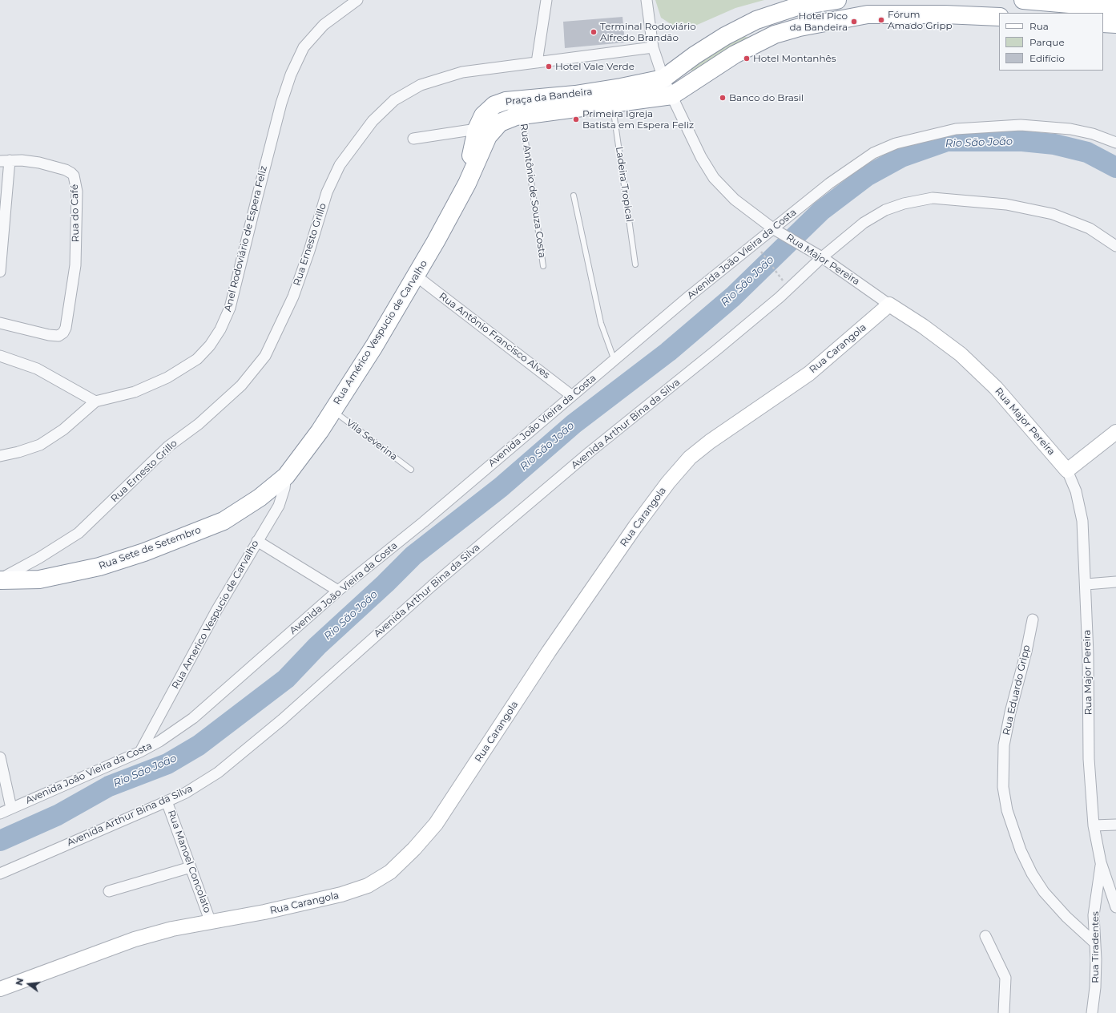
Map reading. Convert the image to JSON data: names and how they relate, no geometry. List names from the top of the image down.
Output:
{
  "streets": {
    "highway": ["Praça da Bandeira", "Rua Américo Vespucio de Carvalho", "Rua Sete de Setembro"],
    "street": [
      "Rua do Café",
      "Anel Rodoviário de Espera Feliz",
      "Rua Ernesto Grillo",
      "Avenida João Vieira da Costa",
      "Rua Major Pereira",
      "Rua Antônio Francisco Alves",
      "Rua Carangola",
      "Avenida Arthur Bina da Silva",
      "Rua Americo Vespucio de Carvalho",
      "Rua Eduardo Gripp",
      "Rua Manoel Concolato",
      "Rua Tiradentes"
    ],
    "lane": ["Ladeira Tropical", "Rua Antônio de Souza Costa", "Vila Severina"]
  },
  "crossings": [
    ["Praça da Bandeira", "Ladeira Tropical"],
    ["Praça da Bandeira", "Rua Antônio de Souza Costa"],
    ["Praça da Bandeira", "Rua Major Pereira"],
    ["Praça da Bandeira", "Rua Américo Vespucio de Carvalho"],
    ["Rua Ernesto Grillo", "Rua Sete de Setembro"],
    ["Avenida João Vieira da Costa", "Rua Major Pereira"],
    ["Avenida João Vieira da Costa", "Rua Antônio Francisco Alves"],
    ["Avenida João Vieira da Costa", "Rua Americo Vespucio de Carvalho"],
    ["Rua Major Pereira", "Rua Carangola"],
    ["Rua Major Pereira", "Avenida Arthur Bina da Silva"],
    ["Rua Major Pereira", "Rua Tiradentes"],
    ["Rua Américo Vespucio de Carvalho", "Rua Antônio Francisco Alves"],
    ["Rua Américo Vespucio de Carvalho", "Vila Severina"],
    ["Rua Américo Vespucio de Carvalho", "Rua Sete de Setembro"],
    ["Rua Américo Vespucio de Carvalho", "Rua Americo Vespucio de Carvalho"],
    ["Rua Carangola", "Rua Manoel Concolato"],
    ["Avenida Arthur Bina da Silva", "Rua Manoel Concolato"],
    ["Rua Sete de Setembro", "Rua Americo Vespucio de Carvalho"],
    ["Rua Eduardo Gripp", "Rua Tiradentes"]
  ],
  "water": ["Rio São João"],
  "places": [
    "Fórum Amado Gripp",
    "Hotel Pico da Bandeira",
    "Terminal Rodoviário Alfredo Brandão",
    "Hotel Montanhês",
    "Hotel Vale Verde",
    "Banco do Brasil",
    "Primeira Igreja Batista em Espera Feliz"
  ],
  "legend": ["Rua", "Parque", "Edifício"],
  "north": "left"
}
